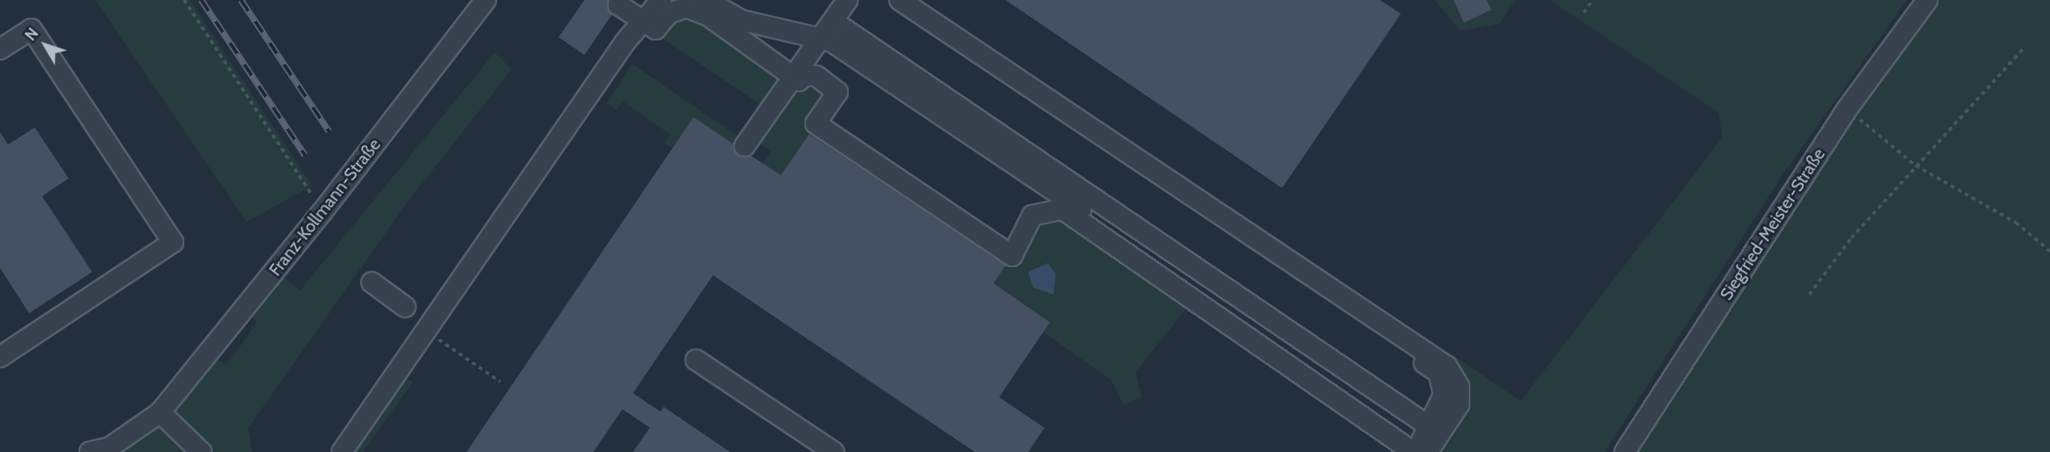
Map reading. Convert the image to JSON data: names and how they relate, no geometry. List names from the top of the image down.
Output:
{
  "streets": {
    "street": ["Franz-Kollmann-Straße", "Siegfried-Meister-Straße"]
  },
  "north": "top left"
}
